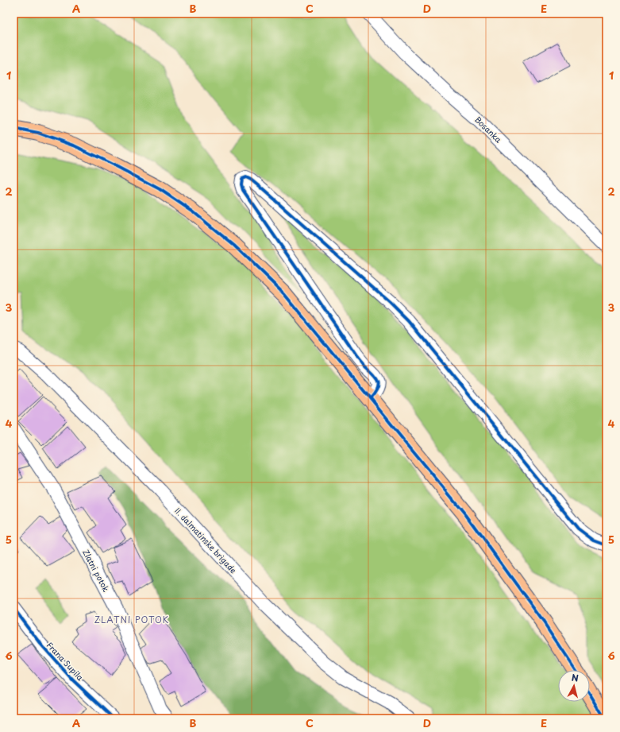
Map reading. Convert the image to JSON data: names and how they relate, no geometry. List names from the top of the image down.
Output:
{
  "streets": {
    "street": [
      "Bosanka",
      "II. dalmatinske brigade",
      "Zlatni potok",
      "Frana Supila"
    ]
  },
  "districts": ["ZLATNI POTOK"],
  "north": "top",
  "grid": {
    "columns": [
      "A",
      "B",
      "C",
      "D",
      "E"
    ],
    "rows": [
      "1",
      "2",
      "3",
      "4",
      "5",
      "6"
    ]
  }
}
